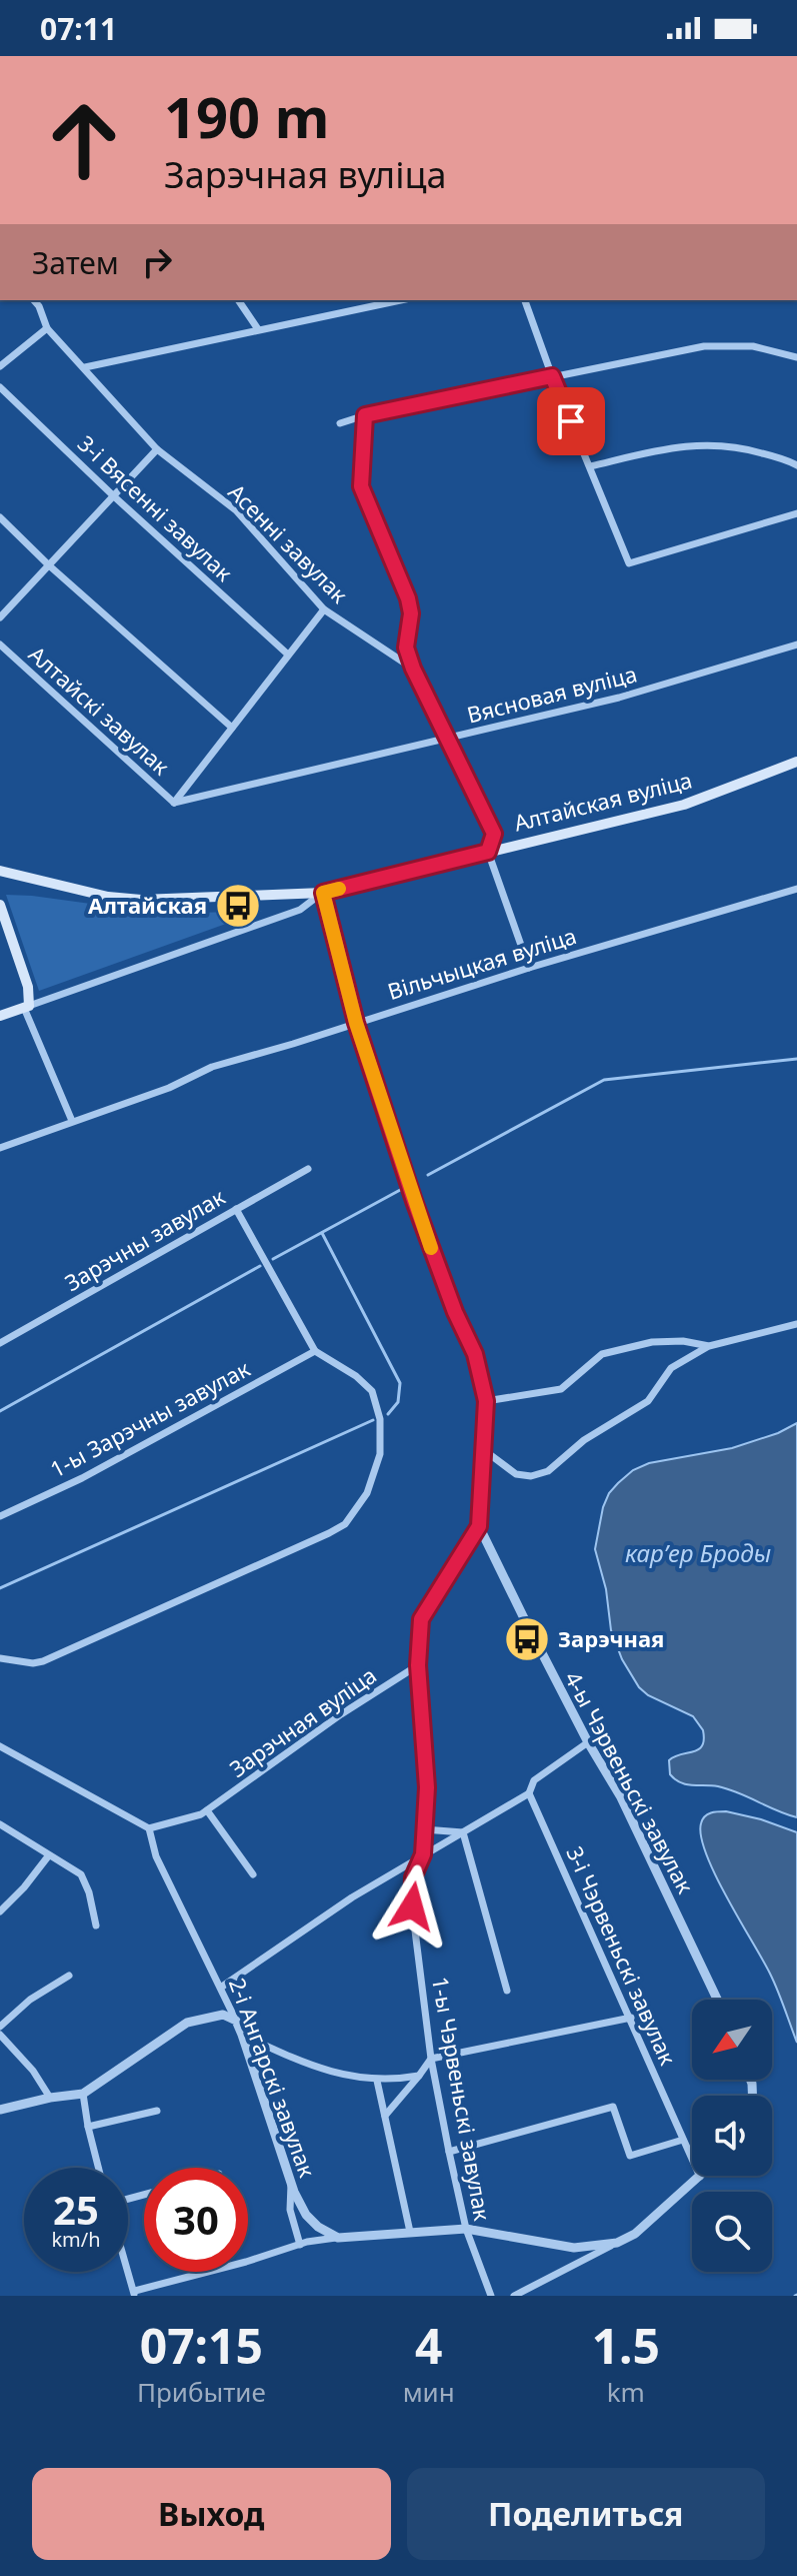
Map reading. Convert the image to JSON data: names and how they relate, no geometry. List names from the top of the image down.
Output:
{
  "streets": {
    "main road": ["Алтайская вуліца"],
    "street": [
      "3-і Вясенні завулак",
      "Асенні завулак",
      "Вясновая вуліца",
      "Алтайскі завулак",
      "Вільчыцкая вуліца",
      "Зарэчны завулак",
      "1-ы Зарэчны завулак",
      "Зарэчная вуліца",
      "4-ы Чэрвеньскі завулак",
      "3-і Чэрвеньскі завулак",
      "2-і Ангарскі завулак",
      "1-ы Чэрвеньскі завулак"
    ]
  },
  "crossings": [
    ["Вясновая вуліца", "Алтайскі завулак"],
    ["Зарэчная вуліца", "2-і Ангарскі завулак"],
    ["Зарэчная вуліца", "1-ы Чэрвеньскі завулак"]
  ],
  "water": ["карʼер Броды"],
  "places": {
    "bus stop": ["Алтайская", "Зарэчная"]
  },
  "north": "bottom left",
  "page": {
    "status": "07:11",
    "turn": ["190 m", "Зарэчная вуліца"],
    "then": "Затем",
    "speed": "25 km/h",
    "limit": "30",
    "eta": [
      "07:15",
      "Прибытие",
      "4",
      "мин",
      "1.5",
      "km"
    ],
    "buttons": ["Выход", "Поделиться"]
  }
}
